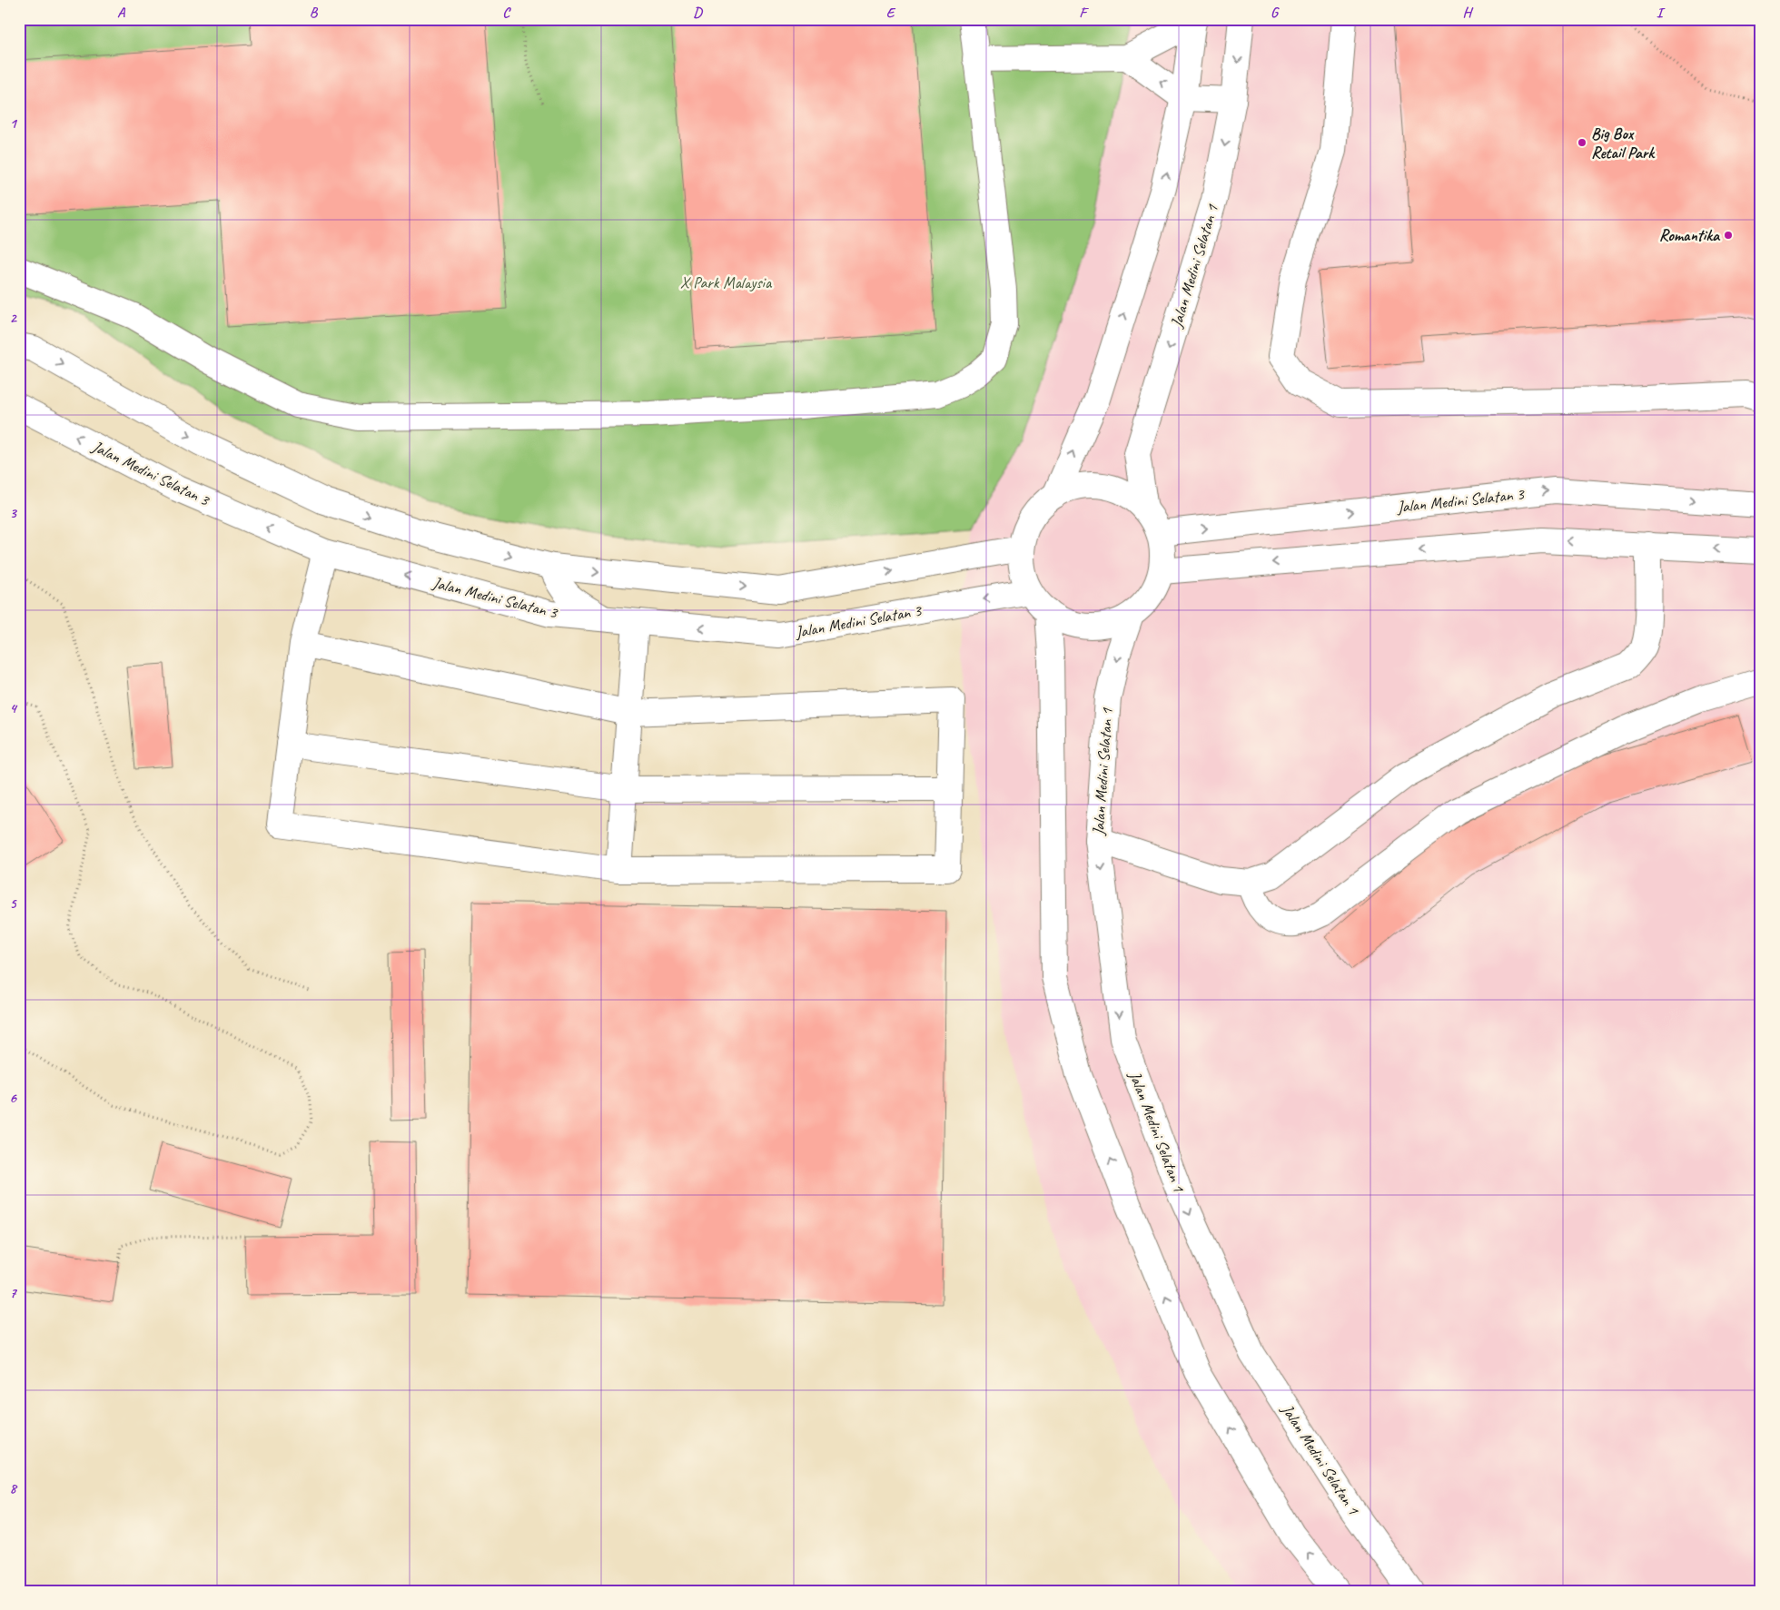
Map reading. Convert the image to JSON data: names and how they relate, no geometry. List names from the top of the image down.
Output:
{
  "streets": {
    "street": ["Jalan Medini Selatan 1", "Jalan Medini Selatan 3"]
  },
  "crossings": [
    ["Jalan Medini Selatan 1", "Jalan Medini Selatan 3"]
  ],
  "parks": ["X Park Malaysia"],
  "places": ["Big Box Retail Park", "Romantika"],
  "grid": {
    "columns": [
      "A",
      "B",
      "C",
      "D",
      "E",
      "F",
      "G",
      "H",
      "I"
    ],
    "rows": [
      "1",
      "2",
      "3",
      "4",
      "5",
      "6",
      "7",
      "8"
    ]
  }
}
